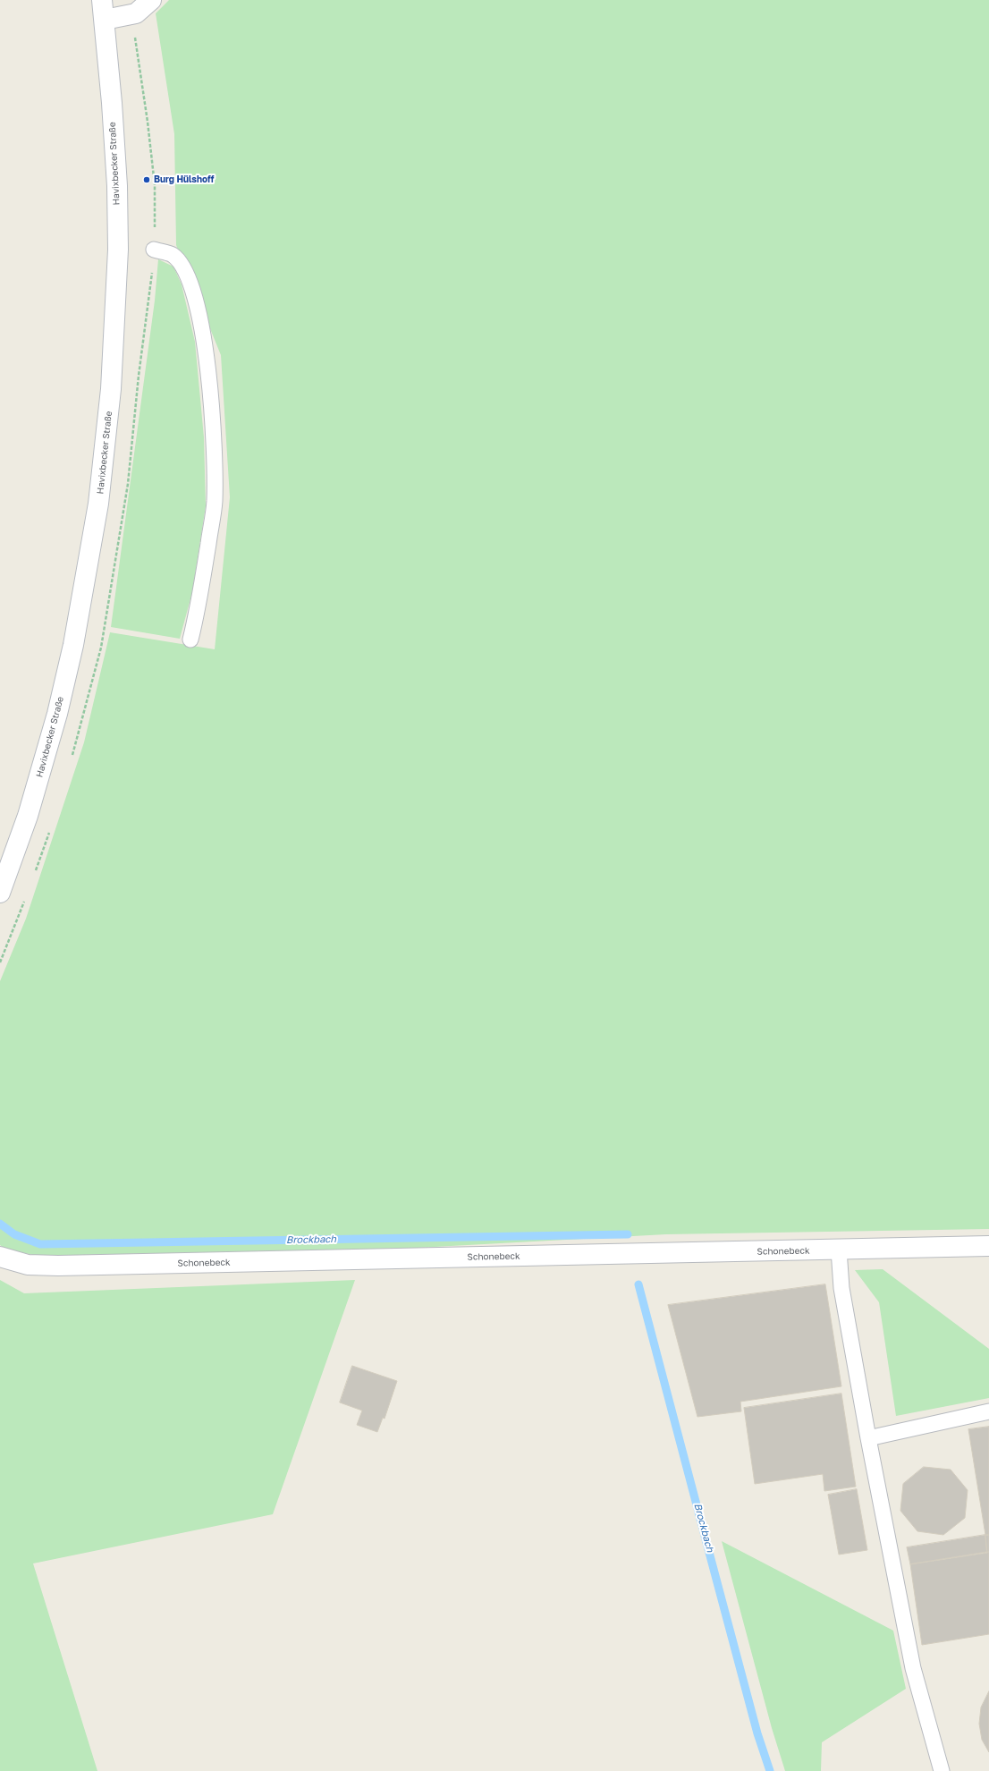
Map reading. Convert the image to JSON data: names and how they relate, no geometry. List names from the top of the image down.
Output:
{
  "streets": {
    "street": ["Havixbecker Straße", "Schonebeck"]
  },
  "water": ["Brockbach"],
  "places": ["Burg Hülshoff"]
}
